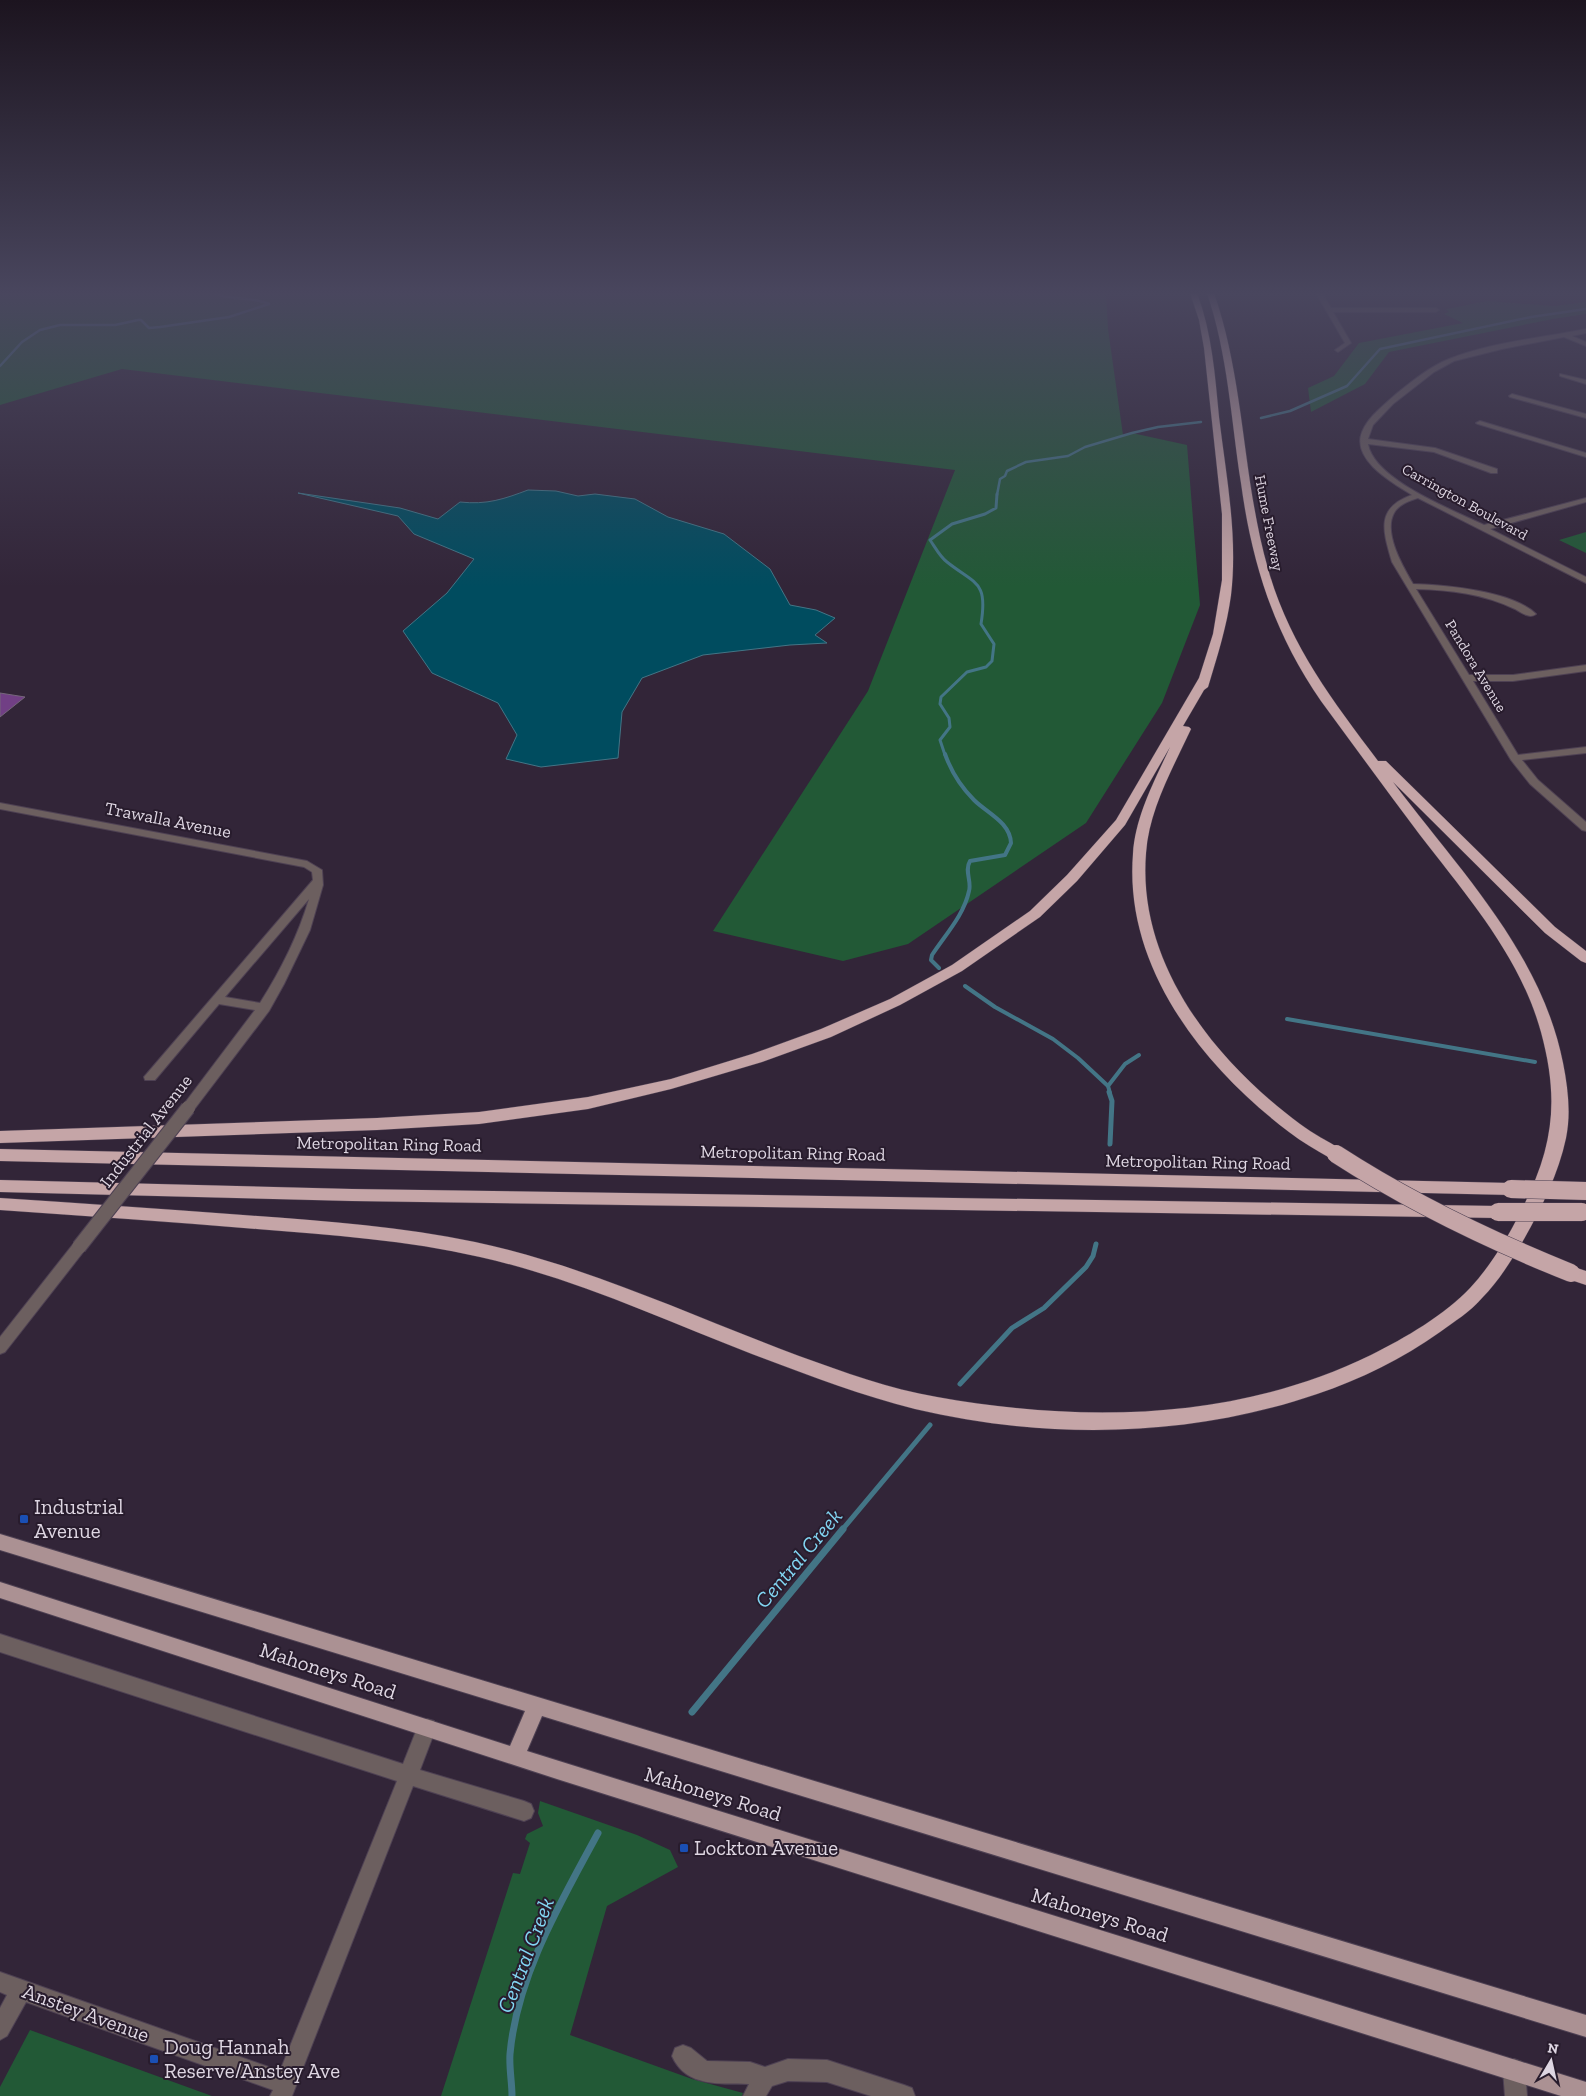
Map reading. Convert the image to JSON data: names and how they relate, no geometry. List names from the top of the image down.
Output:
{
  "streets": {
    "highway": ["Hume Freeway", "Metropolitan Ring Road"],
    "main road": ["Mahoneys Road"],
    "street": [
      "Carrington Boulevard",
      "Pandora Avenue",
      "Trawalla Avenue",
      "Industrial Avenue",
      "Anstey Avenue"
    ]
  },
  "crossings": [
    ["Carrington Boulevard", "Pandora Avenue"],
    ["Trawalla Avenue", "Industrial Avenue"]
  ],
  "water": ["Central Creek"],
  "places": {
    "transit": ["Industrial Avenue", "Lockton Avenue", "Doug Hannah Reserve/Anstey Ave"]
  },
  "north": "top"
}
